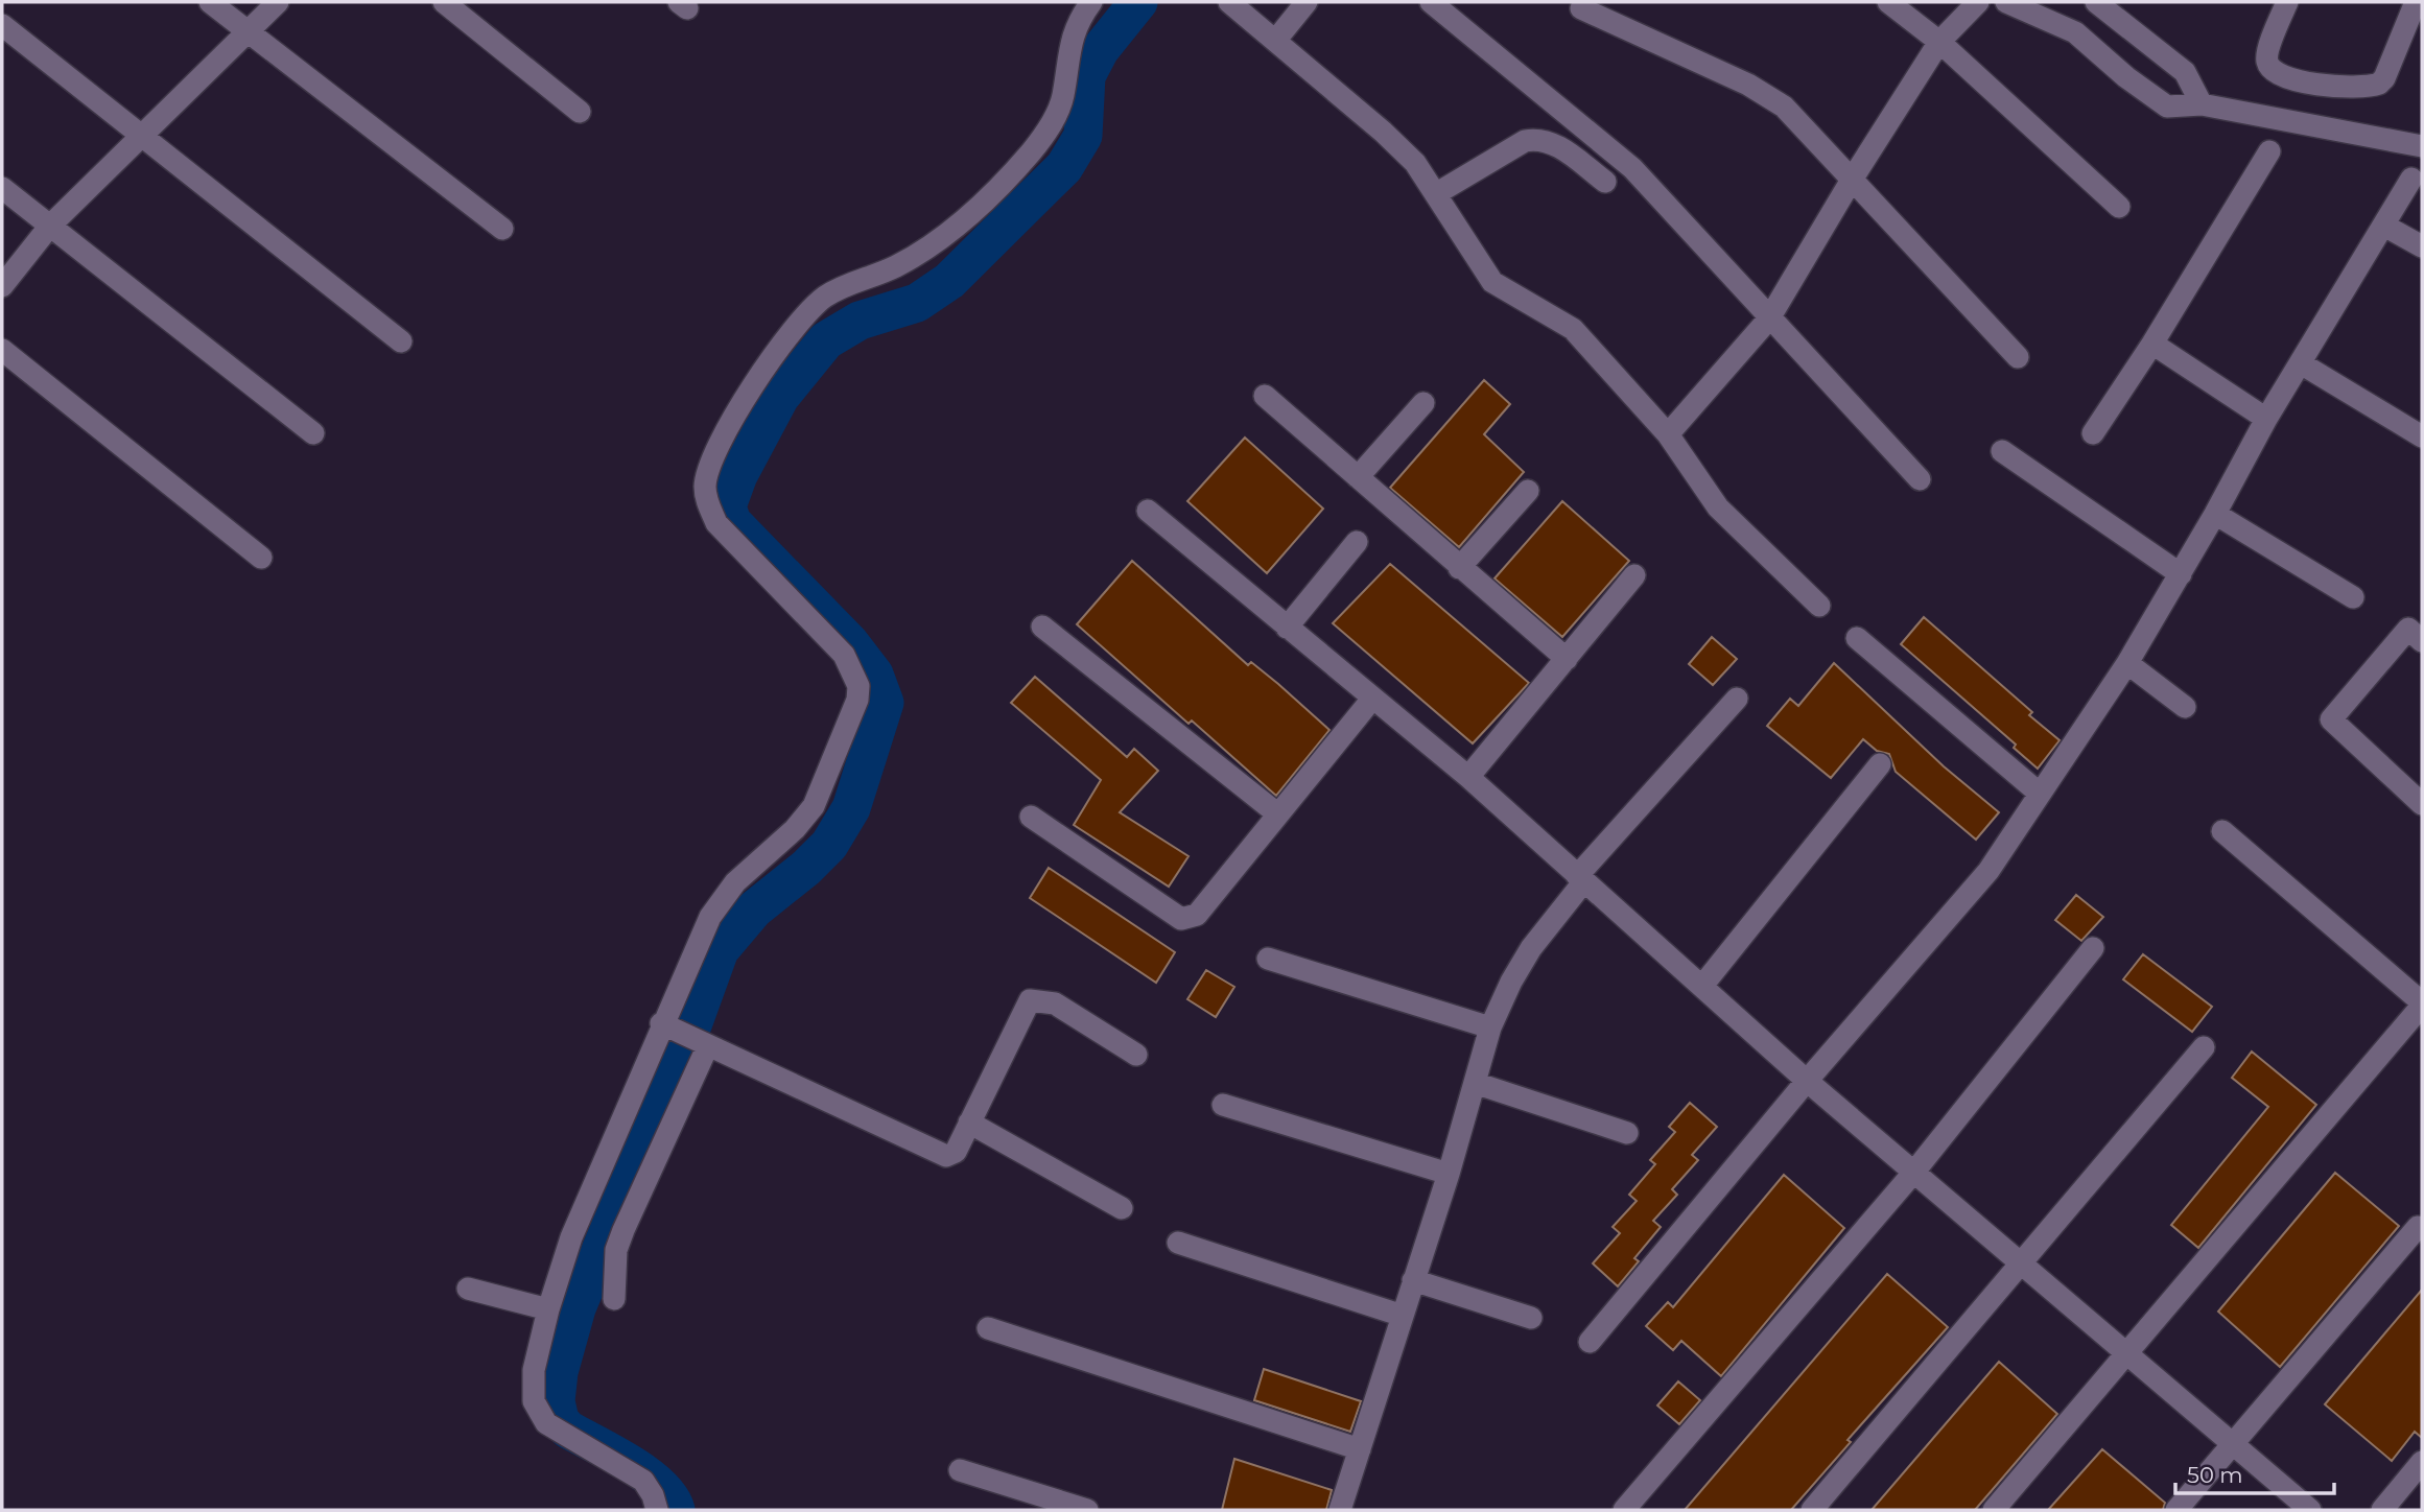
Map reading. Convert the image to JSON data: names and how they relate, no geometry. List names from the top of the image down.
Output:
{
  "scale_bar": "50 m"
}
